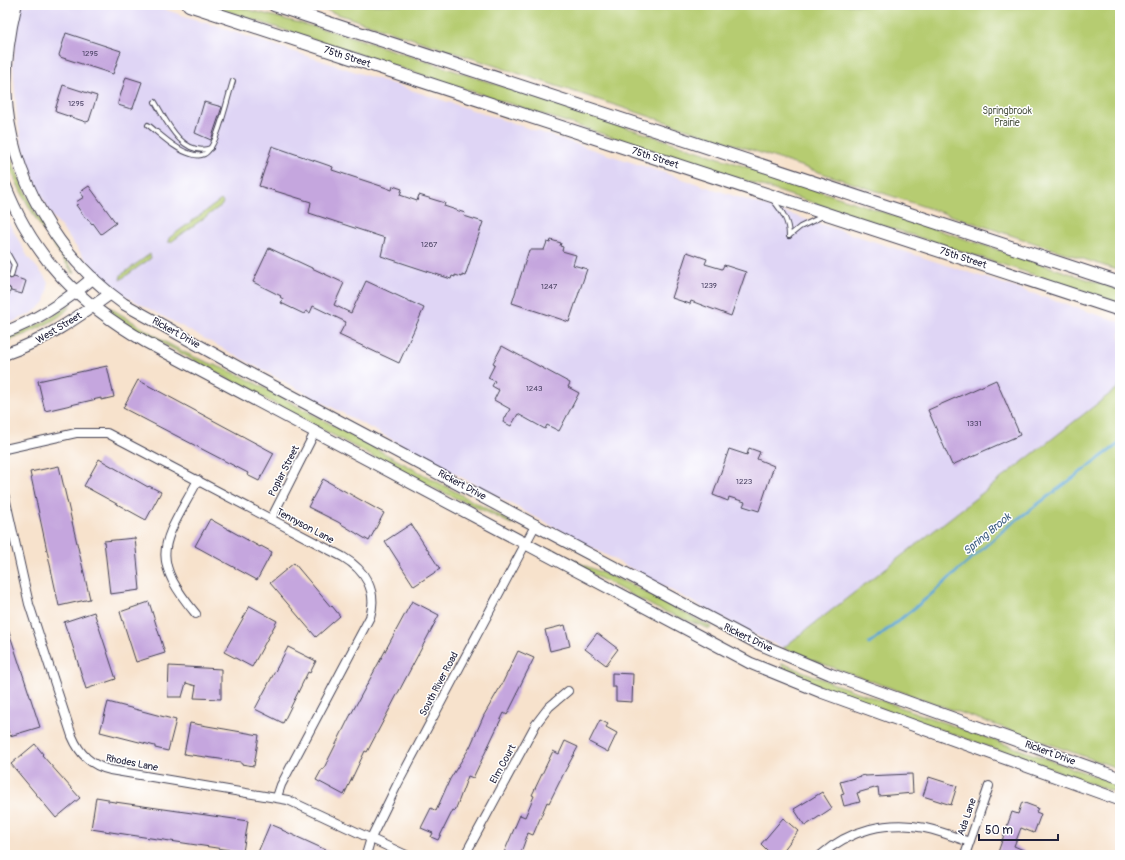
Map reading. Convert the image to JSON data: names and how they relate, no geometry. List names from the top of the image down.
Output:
{
  "streets": {
    "main road": ["75th Street"],
    "street": [
      "West Street",
      "Rickert Drive",
      "Poplar Street",
      "Tennyson Lane",
      "South River Road",
      "Rhodes Lane",
      "Elm Court",
      "Ada Lane"
    ]
  },
  "crossings": [
    ["West Street", "Rickert Drive"],
    ["Rickert Drive", "Poplar Street"],
    ["Rickert Drive", "South River Road"],
    ["Poplar Street", "Tennyson Lane"],
    ["Tennyson Lane", "Rhodes Lane"],
    ["South River Road", "Rhodes Lane"]
  ],
  "water": ["Spring Brook"],
  "parks": ["Springbrook Prairie"],
  "house_numbers": [
    "1295",
    "1295",
    "1267",
    "1239",
    "1247",
    "1243",
    "1331",
    "1223"
  ],
  "scale_bar": "50 m"
}
